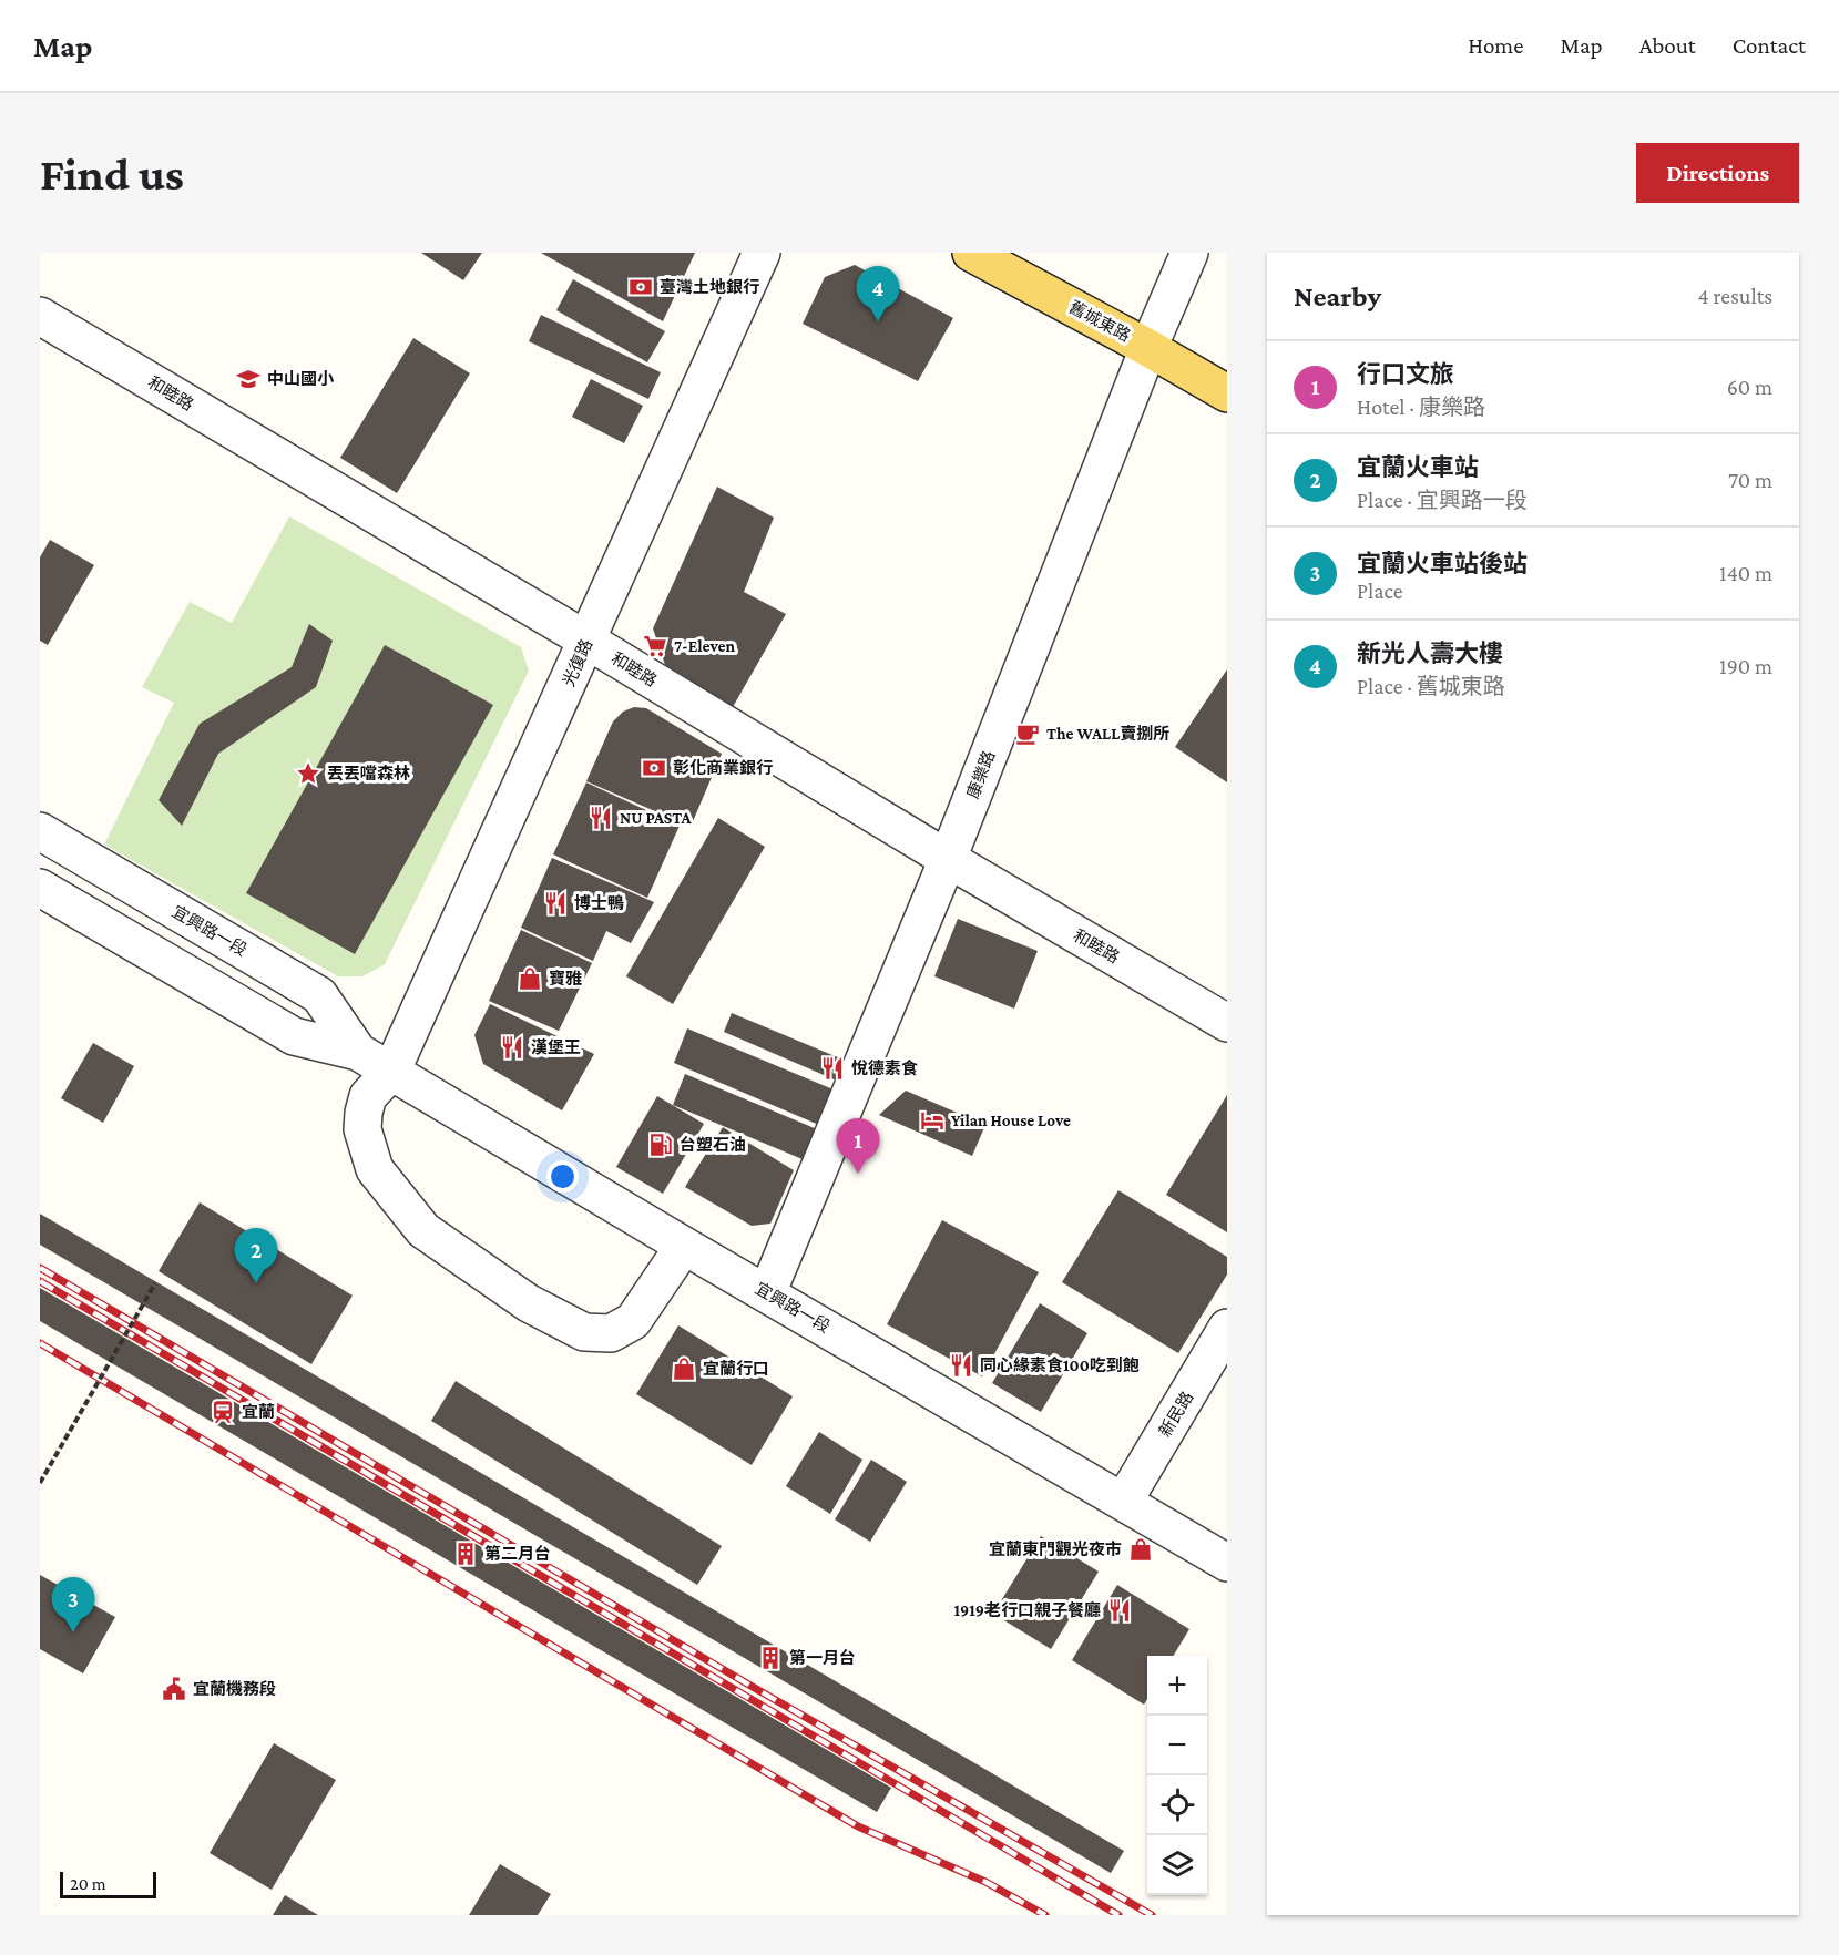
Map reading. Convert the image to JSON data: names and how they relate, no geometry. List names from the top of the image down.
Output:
{
  "streets": {
    "main road": ["舊城東路"],
    "street": [
      "和睦路",
      "光復路",
      "康樂路",
      "宜興路一段",
      "新民路"
    ]
  },
  "crossings": [
    ["舊城東路", "康樂路"],
    ["和睦路", "光復路"],
    ["和睦路", "康樂路"],
    ["光復路", "宜興路一段"],
    ["康樂路", "宜興路一段"],
    ["宜興路一段", "新民路"]
  ],
  "places": {
    "bank": ["臺灣土地銀行", "彰化商業銀行"],
    "school or university": ["中山國小"],
    "supermarket": ["7-Eleven"],
    "cafe": ["The WALL賣捌所"],
    "place": ["丟丟噹森林"],
    "restaurant": [
      "NU PASTA",
      "博士鴨",
      "漢堡王",
      "悅德素食",
      "同心緣素食100吃到飽",
      "1919老行口親子餐廳"
    ],
    "shop": ["寶雅", "宜蘭行口", "宜蘭東門觀光夜市"],
    "hotel": ["Yilan House Love"],
    "fuel station": ["台塑石油"],
    "station": ["宜蘭"],
    "building": ["第二月台", "第一月台"],
    "public building": ["宜蘭機務段"]
  },
  "scale_bar": "20 m",
  "page": {
    "header": "Map",
    "nav": [
      "Home",
      "Map",
      "About",
      "Contact"
    ],
    "buttons": "Directions",
    "title": "Find us",
    "heading": ["Nearby", "4 results"],
    "pins": [
      "4",
      "1",
      "2",
      "3"
    ],
    "list": [
      {
        "mark": "1",
        "name": "行口文旅",
        "note": "Hotel · 康樂路",
        "value": "60 m"
      },
      {
        "mark": "2",
        "name": "宜蘭火車站",
        "note": "Place · 宜興路一段",
        "value": "70 m"
      },
      {
        "mark": "3",
        "name": "宜蘭火車站後站",
        "note": "Place",
        "value": "140 m"
      },
      {
        "mark": "4",
        "name": "新光人壽大樓",
        "note": "Place · 舊城東路",
        "value": "190 m"
      }
    ],
    "map_buttons": ["+", "−"],
    "scale": "20 m"
  }
}
